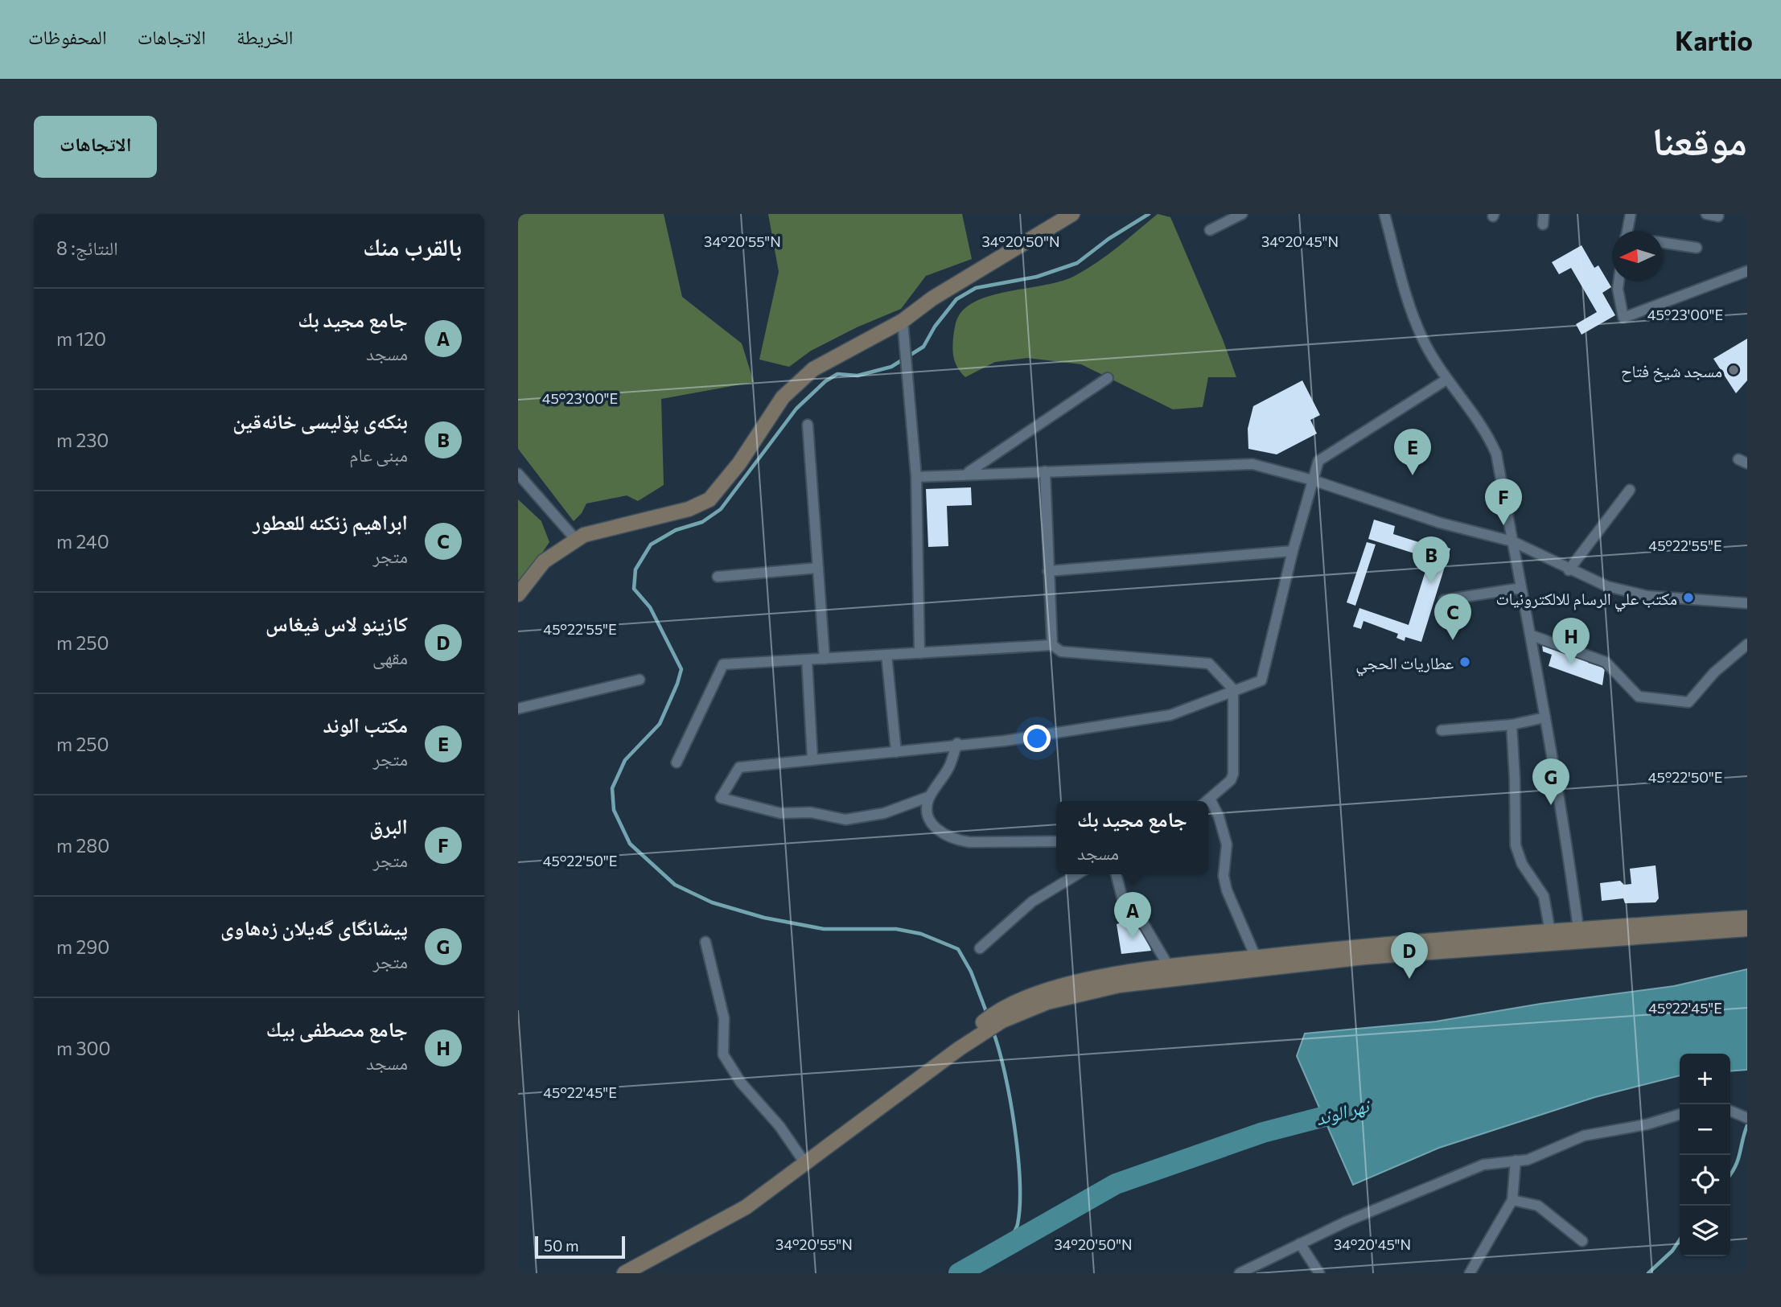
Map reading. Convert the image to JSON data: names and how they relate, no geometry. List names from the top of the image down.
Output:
{
  "water": ["نهر الوند"],
  "places": ["مسجد شيخ فتاح", "مكتب علي الرسام للالكترونيات", "عطاريات الحجي"],
  "scale_bar": "50 m",
  "north": "left",
  "page": {
    "header": "Kartio",
    "nav": ["الخريطة", "الاتجاهات", "المحفوظات"],
    "title": "موقعنا",
    "buttons": "الاتجاهات",
    "heading": ["بالقرب منك", "النتائج: 8"],
    "list": [
      {
        "mark": "A",
        "name": "جامع مجيد بك",
        "note": "مسجد",
        "value": "120 m"
      },
      {
        "mark": "B",
        "name": "بنکەی پۆلیسی خانەقین",
        "note": "مبنى عام",
        "value": "230 m"
      },
      {
        "mark": "C",
        "name": "ابراهيم زنكنه للعطور",
        "note": "متجر",
        "value": "240 m"
      },
      {
        "mark": "D",
        "name": "كازينو لاس فيغاس",
        "note": "مقهى",
        "value": "250 m"
      },
      {
        "mark": "E",
        "name": "مكتب الوند",
        "note": "متجر",
        "value": "250 m"
      },
      {
        "mark": "F",
        "name": "البرق",
        "note": "متجر",
        "value": "280 m"
      },
      {
        "mark": "G",
        "name": "پیشانگای گەیلان زەهاوی",
        "note": "متجر",
        "value": "290 m"
      },
      {
        "mark": "H",
        "name": "جامع مصطفى بيك",
        "note": "مسجد",
        "value": "300 m"
      }
    ],
    "pins": [
      "E",
      "F",
      "B",
      "C",
      "H",
      "G",
      "A",
      "D"
    ],
    "popup": ["جامع مجيد بك", "مسجد"],
    "map_buttons": ["+", "−"],
    "scale": "50 m"
  },
  "coordinates": [
    "34°20'55\"N",
    "34°20'50\"N",
    "34°20'45\"N",
    "45°23'00\"E",
    "45°22'55\"E",
    "45°22'50\"E",
    "45°22'45\"E"
  ]
}
